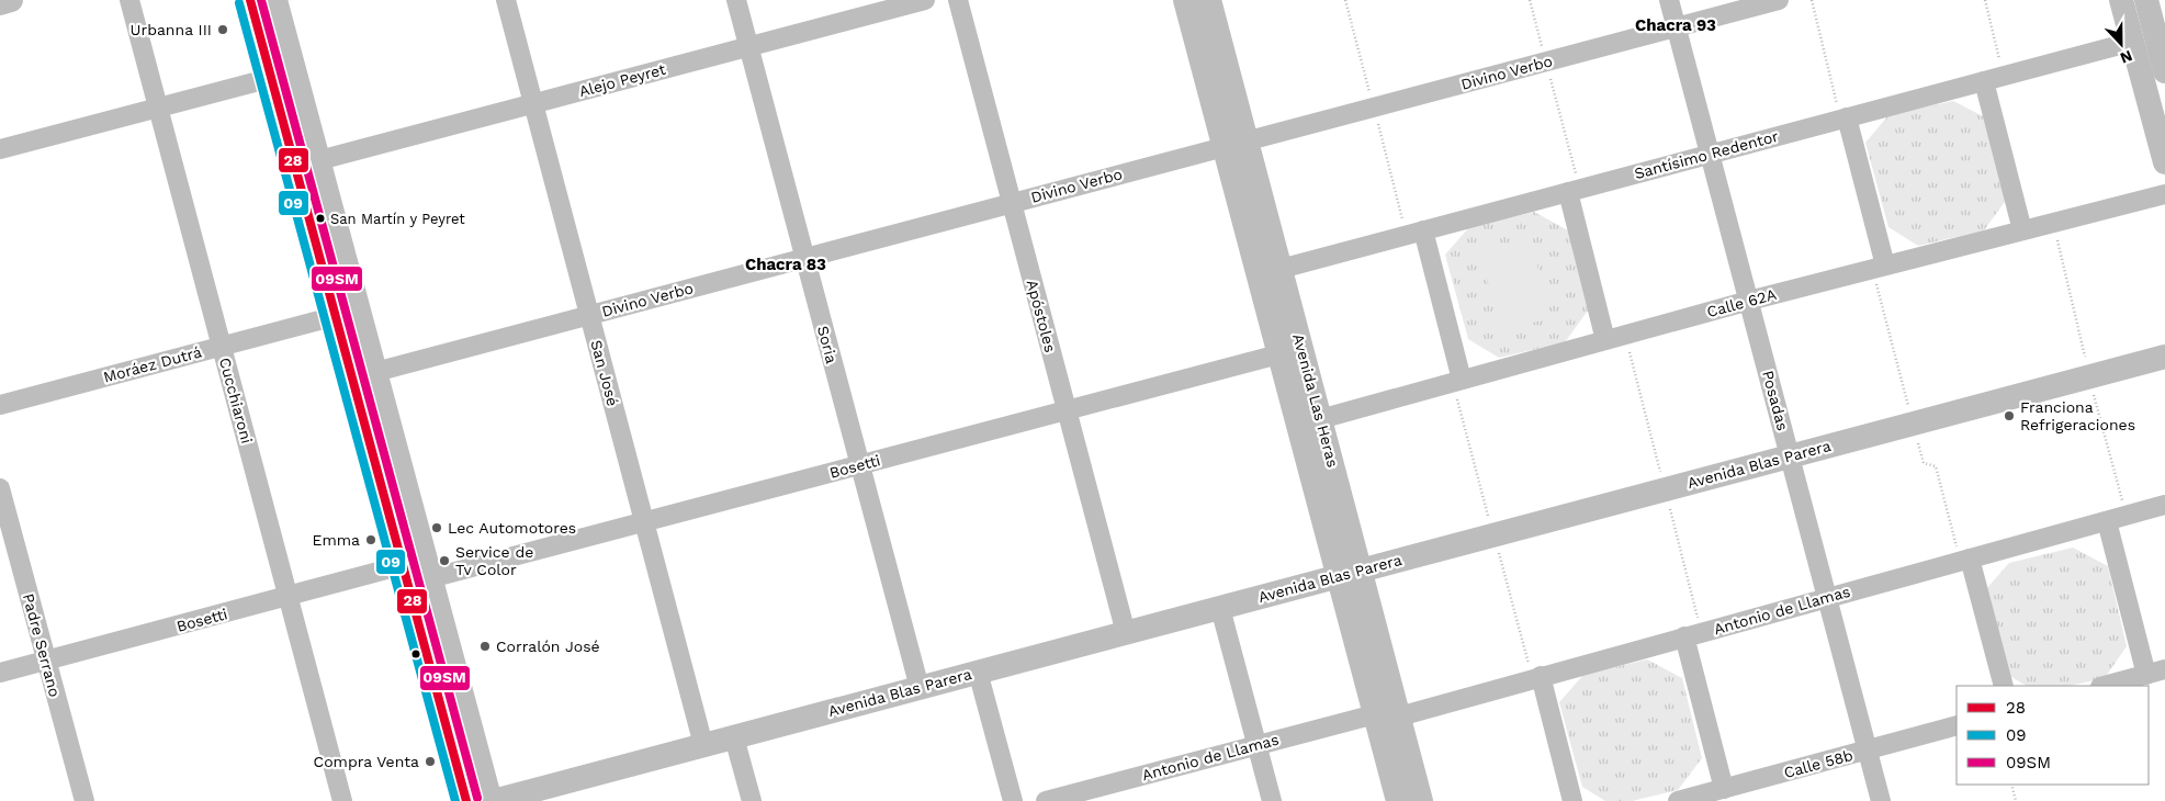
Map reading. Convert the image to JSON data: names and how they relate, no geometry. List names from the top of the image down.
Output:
{
  "streets": {
    "main road": ["Avenida Las Heras", "Avenida Blas Parera"],
    "street": [
      "Divino Verbo",
      "Alejo Peyret",
      "Santísimo Redentor",
      "Calle 62A",
      "Apóstoles",
      "Soria",
      "Moráez Dutrá",
      "San José",
      "Cucchiaroni",
      "Posadas",
      "Bosetti",
      "Antonio de Llamas",
      "Padre Serrano",
      "Calle 58b"
    ]
  },
  "crossings": [
    ["Divino Verbo", "Apóstoles"],
    ["Divino Verbo", "Soria"],
    ["Divino Verbo", "San José"],
    ["Divino Verbo", "Avenida Las Heras"],
    ["Divino Verbo", "Posadas"],
    ["Alejo Peyret", "Soria"],
    ["Alejo Peyret", "San José"],
    ["Santísimo Redentor", "Avenida Las Heras"],
    ["Santísimo Redentor", "Posadas"],
    ["Calle 62A", "Avenida Las Heras"],
    ["Calle 62A", "Posadas"],
    ["Apóstoles", "Avenida Blas Parera"],
    ["Apóstoles", "Bosetti"],
    ["Soria", "Avenida Blas Parera"],
    ["Soria", "Bosetti"],
    ["Moráez Dutrá", "Cucchiaroni"],
    ["San José", "Avenida Blas Parera"],
    ["San José", "Bosetti"],
    ["Cucchiaroni", "Bosetti"],
    ["Avenida Las Heras", "Avenida Blas Parera"],
    ["Avenida Las Heras", "Bosetti"],
    ["Avenida Las Heras", "Antonio de Llamas"],
    ["Posadas", "Avenida Blas Parera"],
    ["Posadas", "Antonio de Llamas"],
    ["Posadas", "Calle 58b"],
    ["Bosetti", "Padre Serrano"]
  ],
  "districts": ["Chacra 93", "Chacra 83"],
  "places": [
    "Urbanna III",
    "San Martín y Peyret",
    "Franciona Refrigeraciones",
    "Lec Automotores",
    "Emma",
    "Service de Tv Color",
    "Corralón José",
    "Compra Venta"
  ],
  "lines": ["transit line 28", "transit line 09SM", "transit line 09"],
  "legend": ["28", "09", "09SM"],
  "north": "bottom"
}
